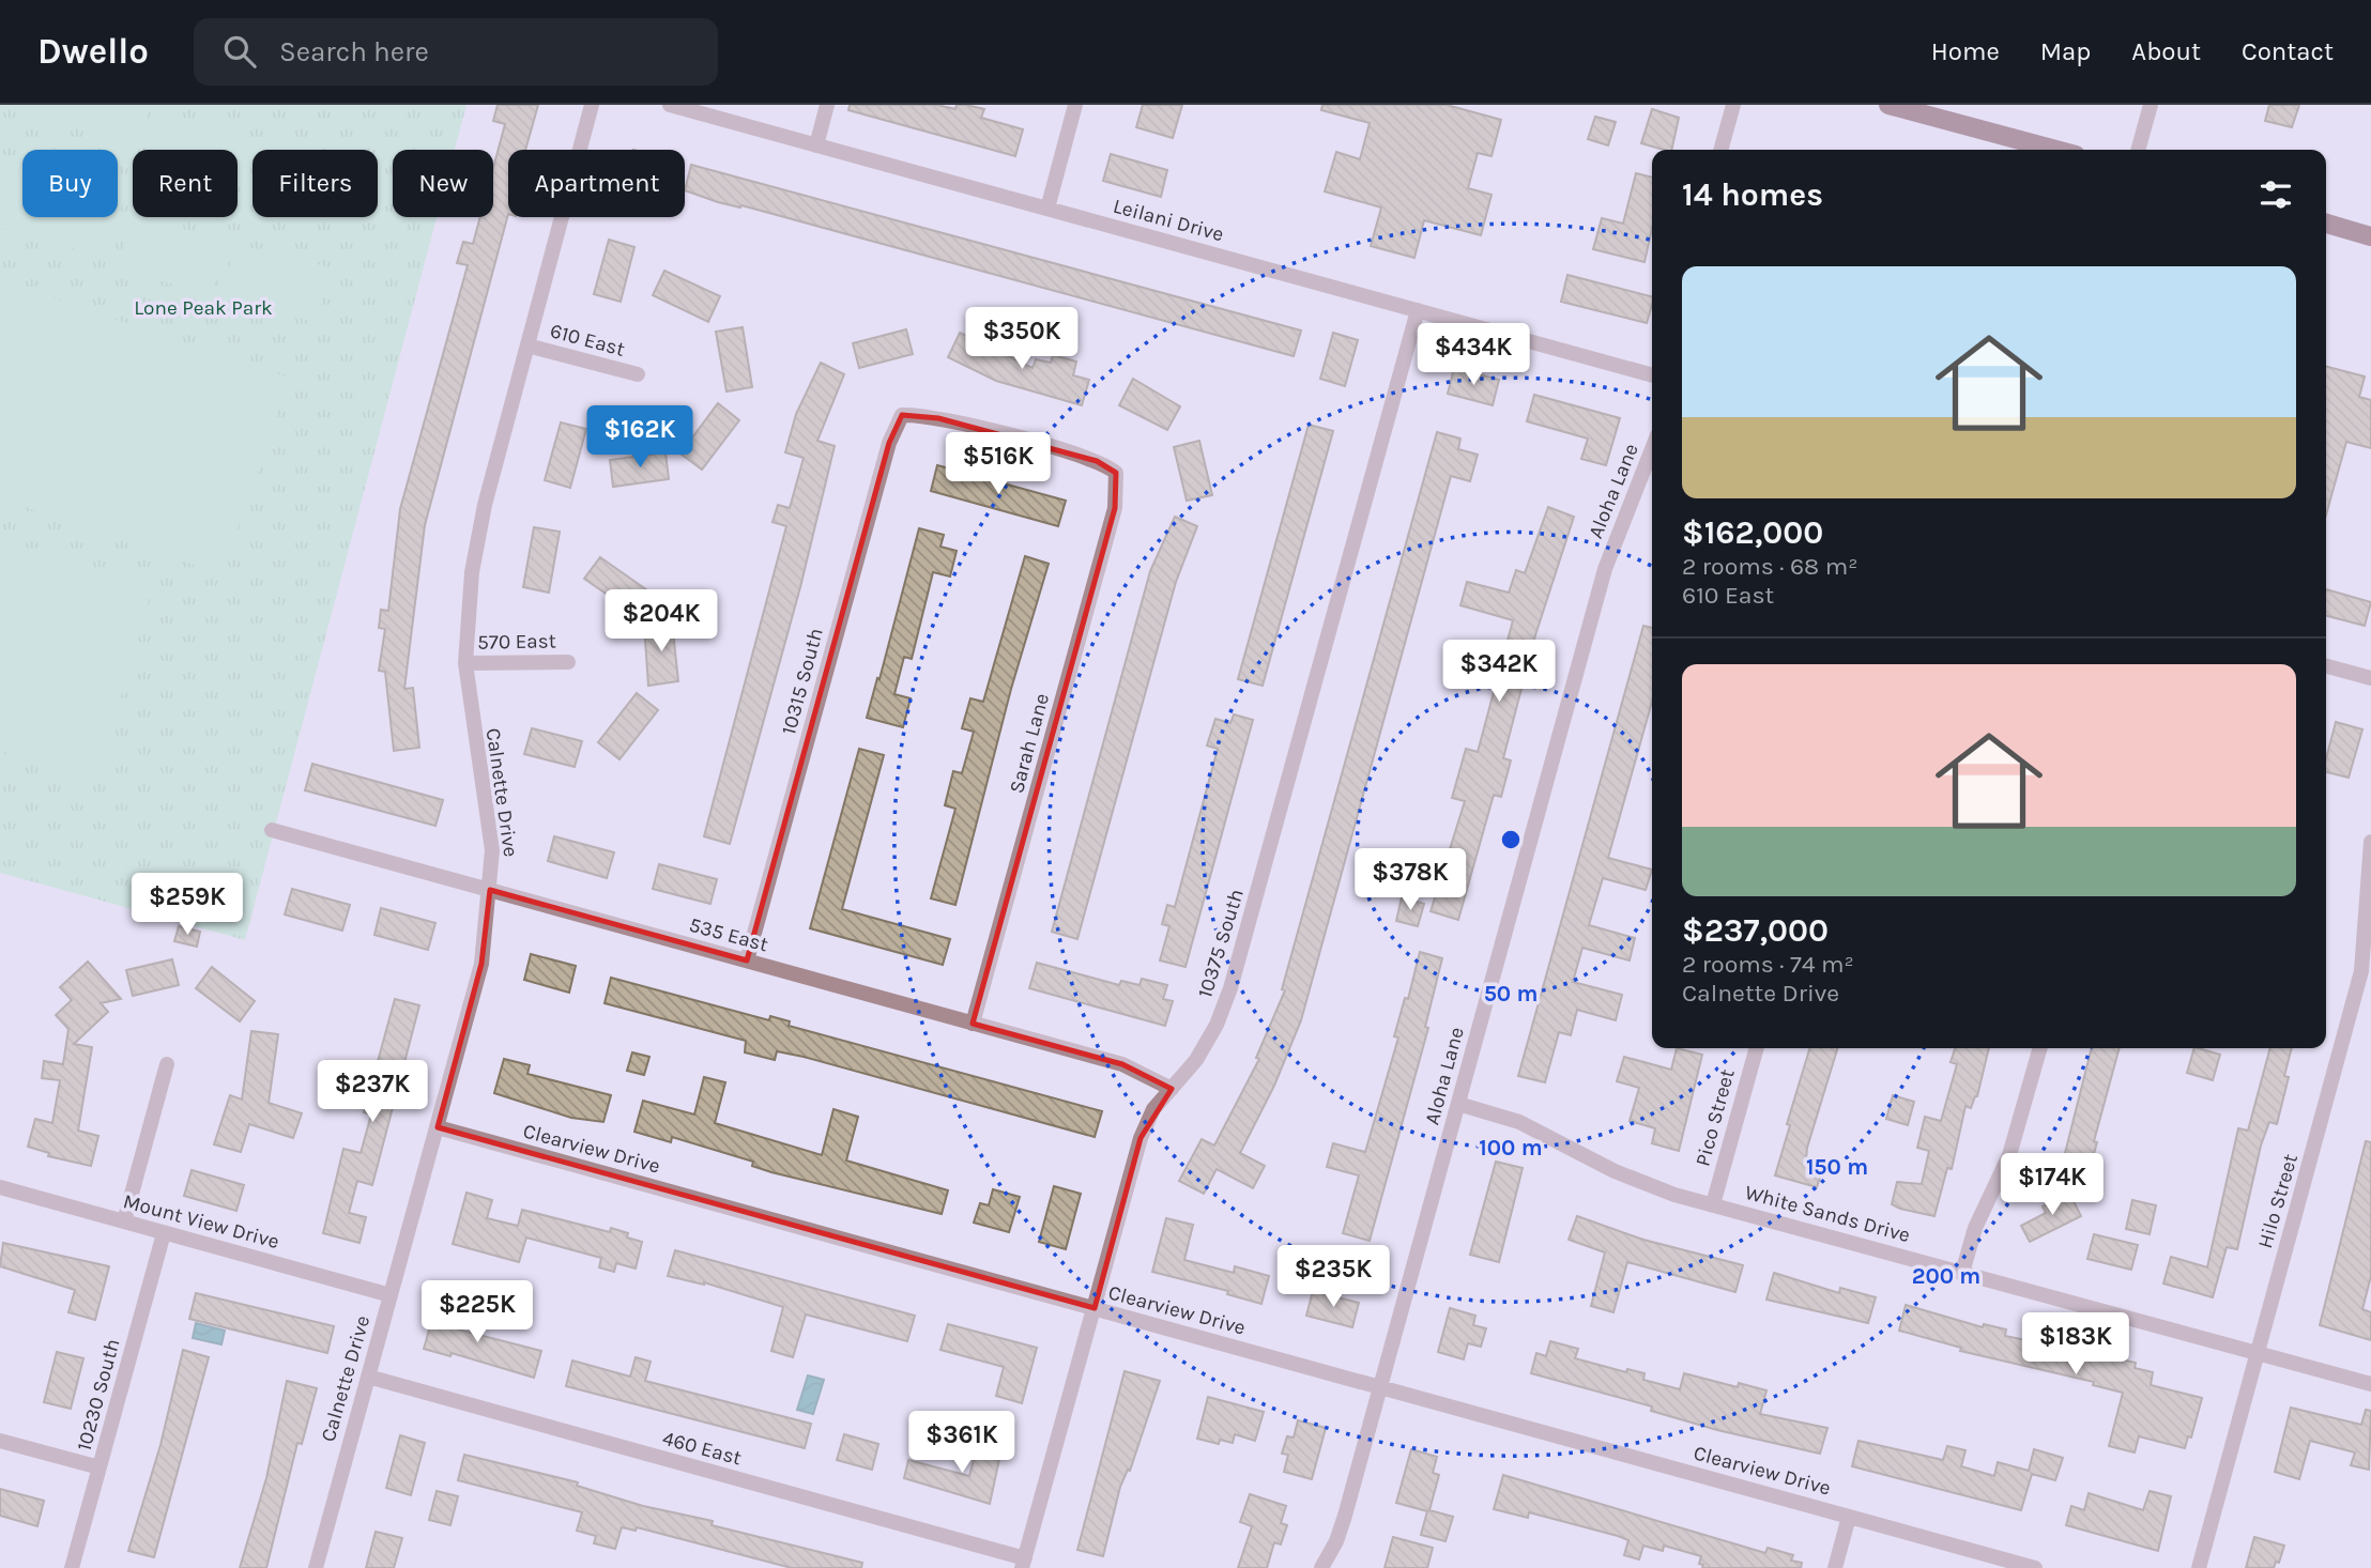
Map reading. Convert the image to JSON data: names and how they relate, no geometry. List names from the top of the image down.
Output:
{
  "streets": {
    "street": [
      "Leilani Drive",
      "610 East",
      "Aloha Lane",
      "570 East",
      "10315 South",
      "Sarah Lane",
      "Calnette Drive",
      "535 East",
      "10375 South",
      "Pico Street",
      "Clearview Drive",
      "Hilo Street",
      "White Sands Drive",
      "Mount View Drive",
      "10230 South",
      "460 East"
    ]
  },
  "crossings": [
    ["Leilani Drive", "10375 South"],
    ["610 East", "Calnette Drive"],
    ["Aloha Lane", "Clearview Drive"],
    ["Aloha Lane", "White Sands Drive"],
    ["570 East", "Calnette Drive"],
    ["10315 South", "Sarah Lane"],
    ["10315 South", "535 East"],
    ["Sarah Lane", "535 East"],
    ["Calnette Drive", "535 East"],
    ["Calnette Drive", "Clearview Drive"],
    ["Calnette Drive", "Mount View Drive"],
    ["Calnette Drive", "460 East"],
    ["535 East", "10375 South"],
    ["10375 South", "Clearview Drive"],
    ["10375 South", "460 East"],
    ["Pico Street", "White Sands Drive"],
    ["Hilo Street", "White Sands Drive"],
    ["Mount View Drive", "10230 South"]
  ],
  "parks": ["Lone Peak Park"],
  "page": {
    "header": "Dwello",
    "search": "Search here",
    "nav": [
      "Home",
      "Map",
      "About",
      "Contact"
    ],
    "chip": [
      "Buy",
      "Rent",
      "Filters",
      "New",
      "Apartment"
    ],
    "heading": "14 homes",
    "list": [
      {
        "name": "$162,000",
        "note": "2 rooms · 68 m² · 610 East"
      },
      {
        "name": "$237,000",
        "note": "2 rooms · 74 m² · Calnette Drive"
      }
    ],
    "price": [
      "$350K",
      "$434K",
      "$162K",
      "$516K",
      "$204K",
      "$342K",
      "$378K",
      "$259K",
      "$237K",
      "$174K",
      "$235K",
      "$225K",
      "$183K",
      "$361K"
    ]
  },
  "rings": [
    "50 m",
    "100 m",
    "150 m",
    "200 m"
  ]
}
